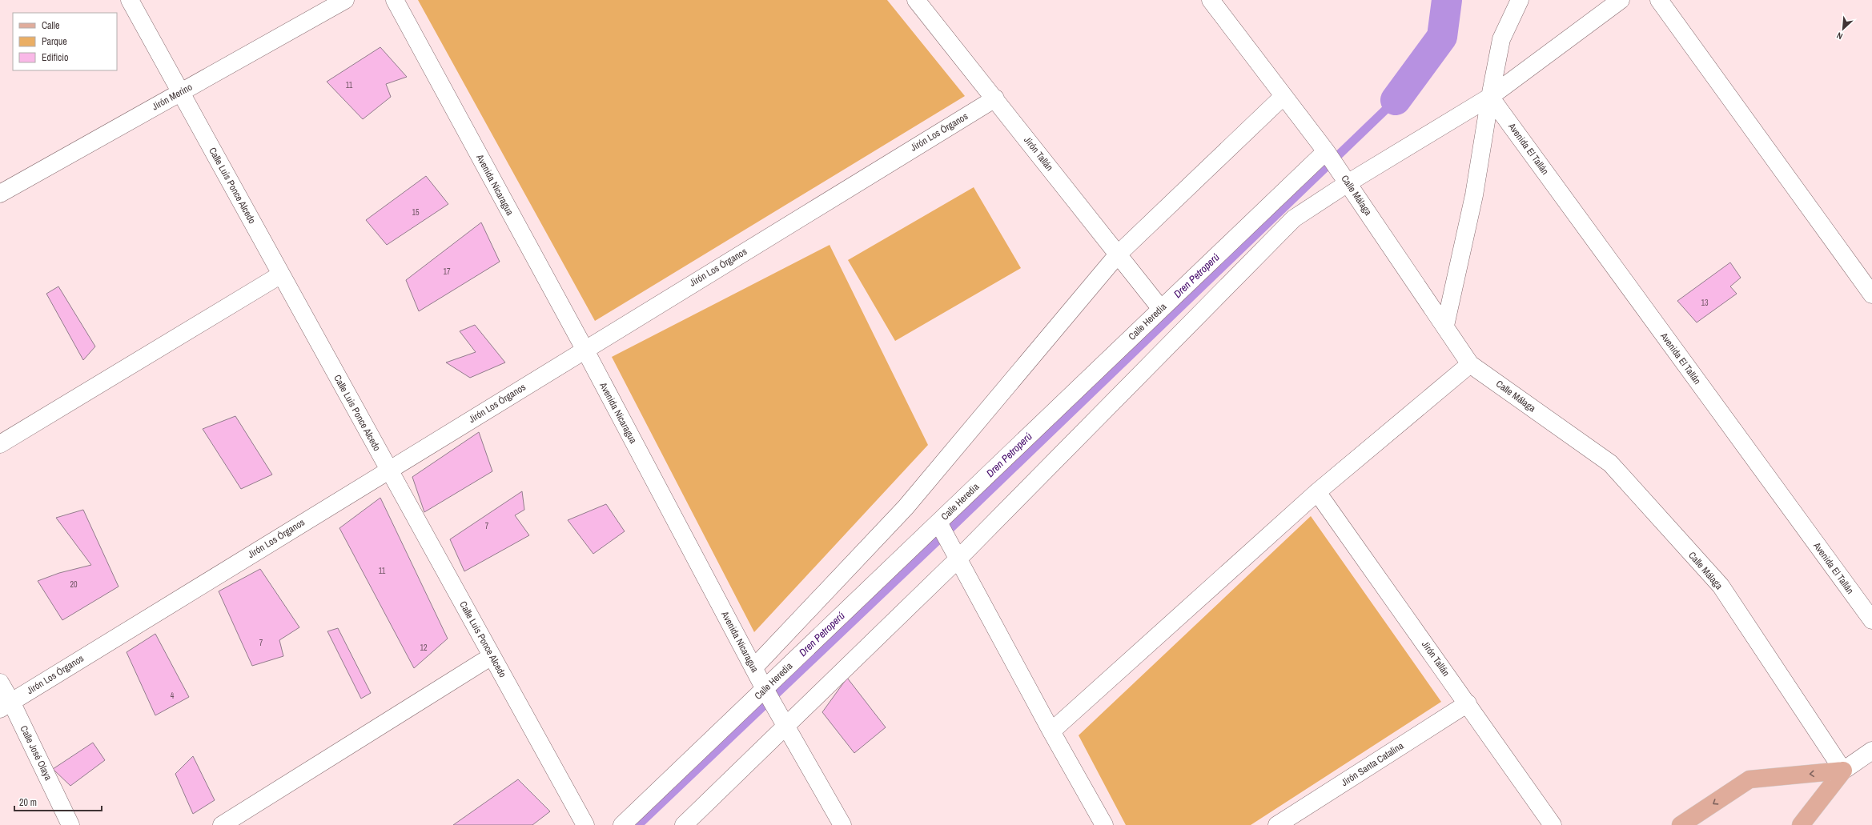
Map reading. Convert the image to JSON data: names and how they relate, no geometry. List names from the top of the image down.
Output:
{
  "streets": {
    "street": [
      "Jirón Merino",
      "Jirón Los Órganos",
      "Avenida El Tallán",
      "Jirón Tallán",
      "Avenida Nicaragua",
      "Calle Luis Ponce Alcedo",
      "Calle Málaga",
      "Calle Heredia",
      "Calle José Olaya",
      "Jirón Santa Catalina"
    ]
  },
  "crossings": [
    ["Jirón Merino", "Calle Luis Ponce Alcedo"],
    ["Jirón Los Órganos", "Jirón Tallán"],
    ["Jirón Los Órganos", "Avenida Nicaragua"],
    ["Jirón Los Órganos", "Calle Luis Ponce Alcedo"],
    ["Jirón Los Órganos", "Calle José Olaya"],
    ["Jirón Tallán", "Calle Heredia"],
    ["Jirón Tallán", "Jirón Santa Catalina"],
    ["Avenida Nicaragua", "Calle Heredia"],
    ["Calle Málaga", "Calle Heredia"]
  ],
  "water": ["Dren Petroperú"],
  "house_numbers": [
    "11",
    "15",
    "17",
    "13",
    "7",
    "11",
    "20",
    "7",
    "12",
    "4"
  ],
  "legend": ["Calle", "Parque", "Edificio"],
  "scale_bar": "20 m",
  "north": "bottom left"
}
